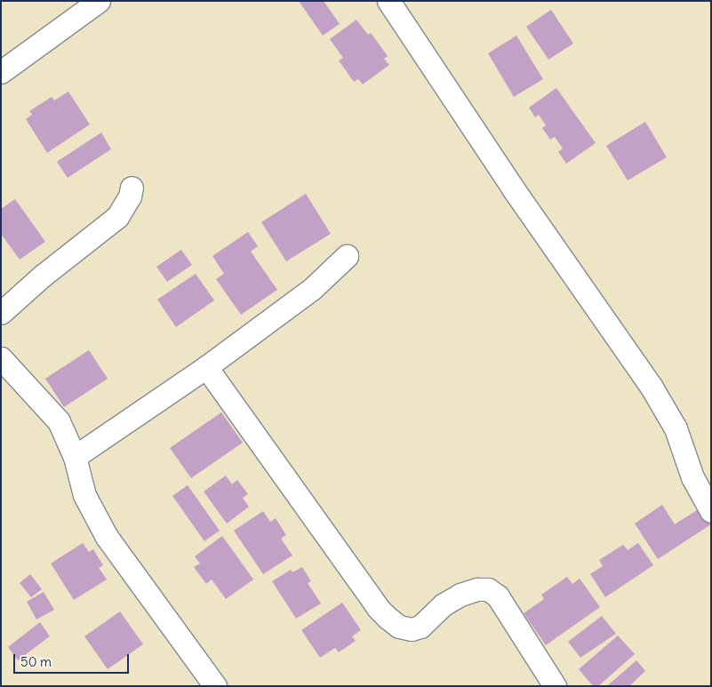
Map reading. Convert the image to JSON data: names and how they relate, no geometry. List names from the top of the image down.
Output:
{
  "scale_bar": "50 m"
}
